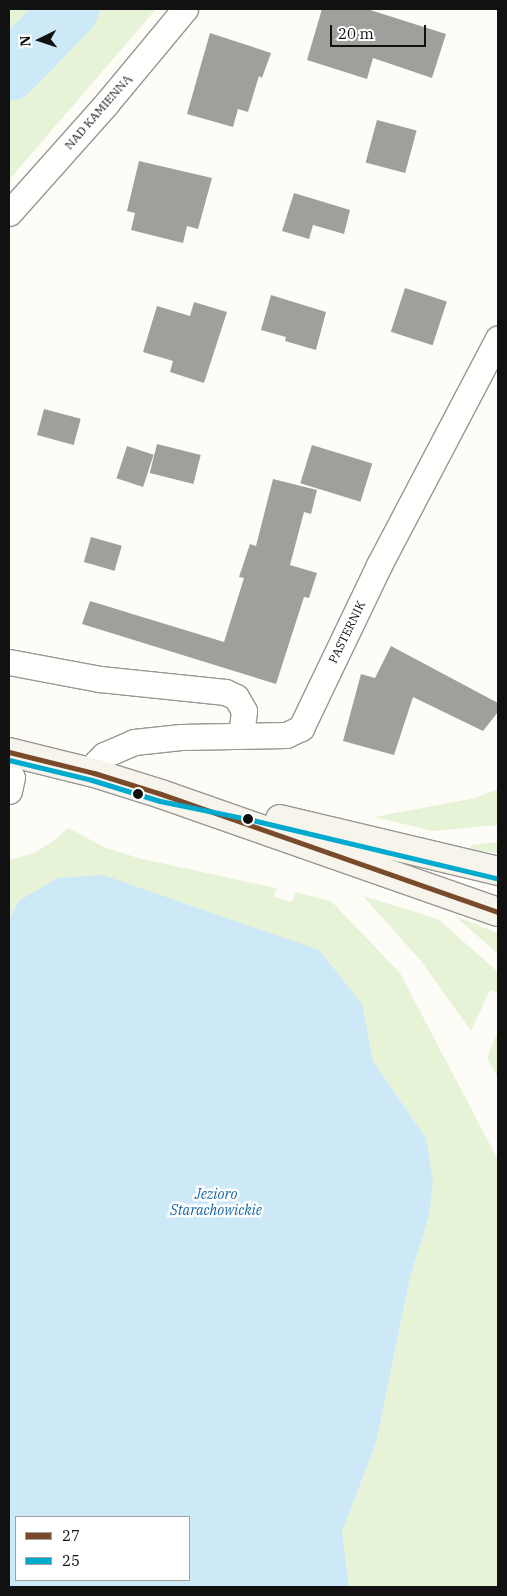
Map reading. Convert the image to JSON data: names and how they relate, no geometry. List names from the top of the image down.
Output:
{
  "streets": {
    "street": ["NAD KAMIENNĄ", "PASTERNIK"]
  },
  "water": ["Jezioro Starachowickie"],
  "lines": ["transit line 27", "transit line 25"],
  "legend": ["27", "25"],
  "scale_bar": "20 m",
  "north": "left"
}
